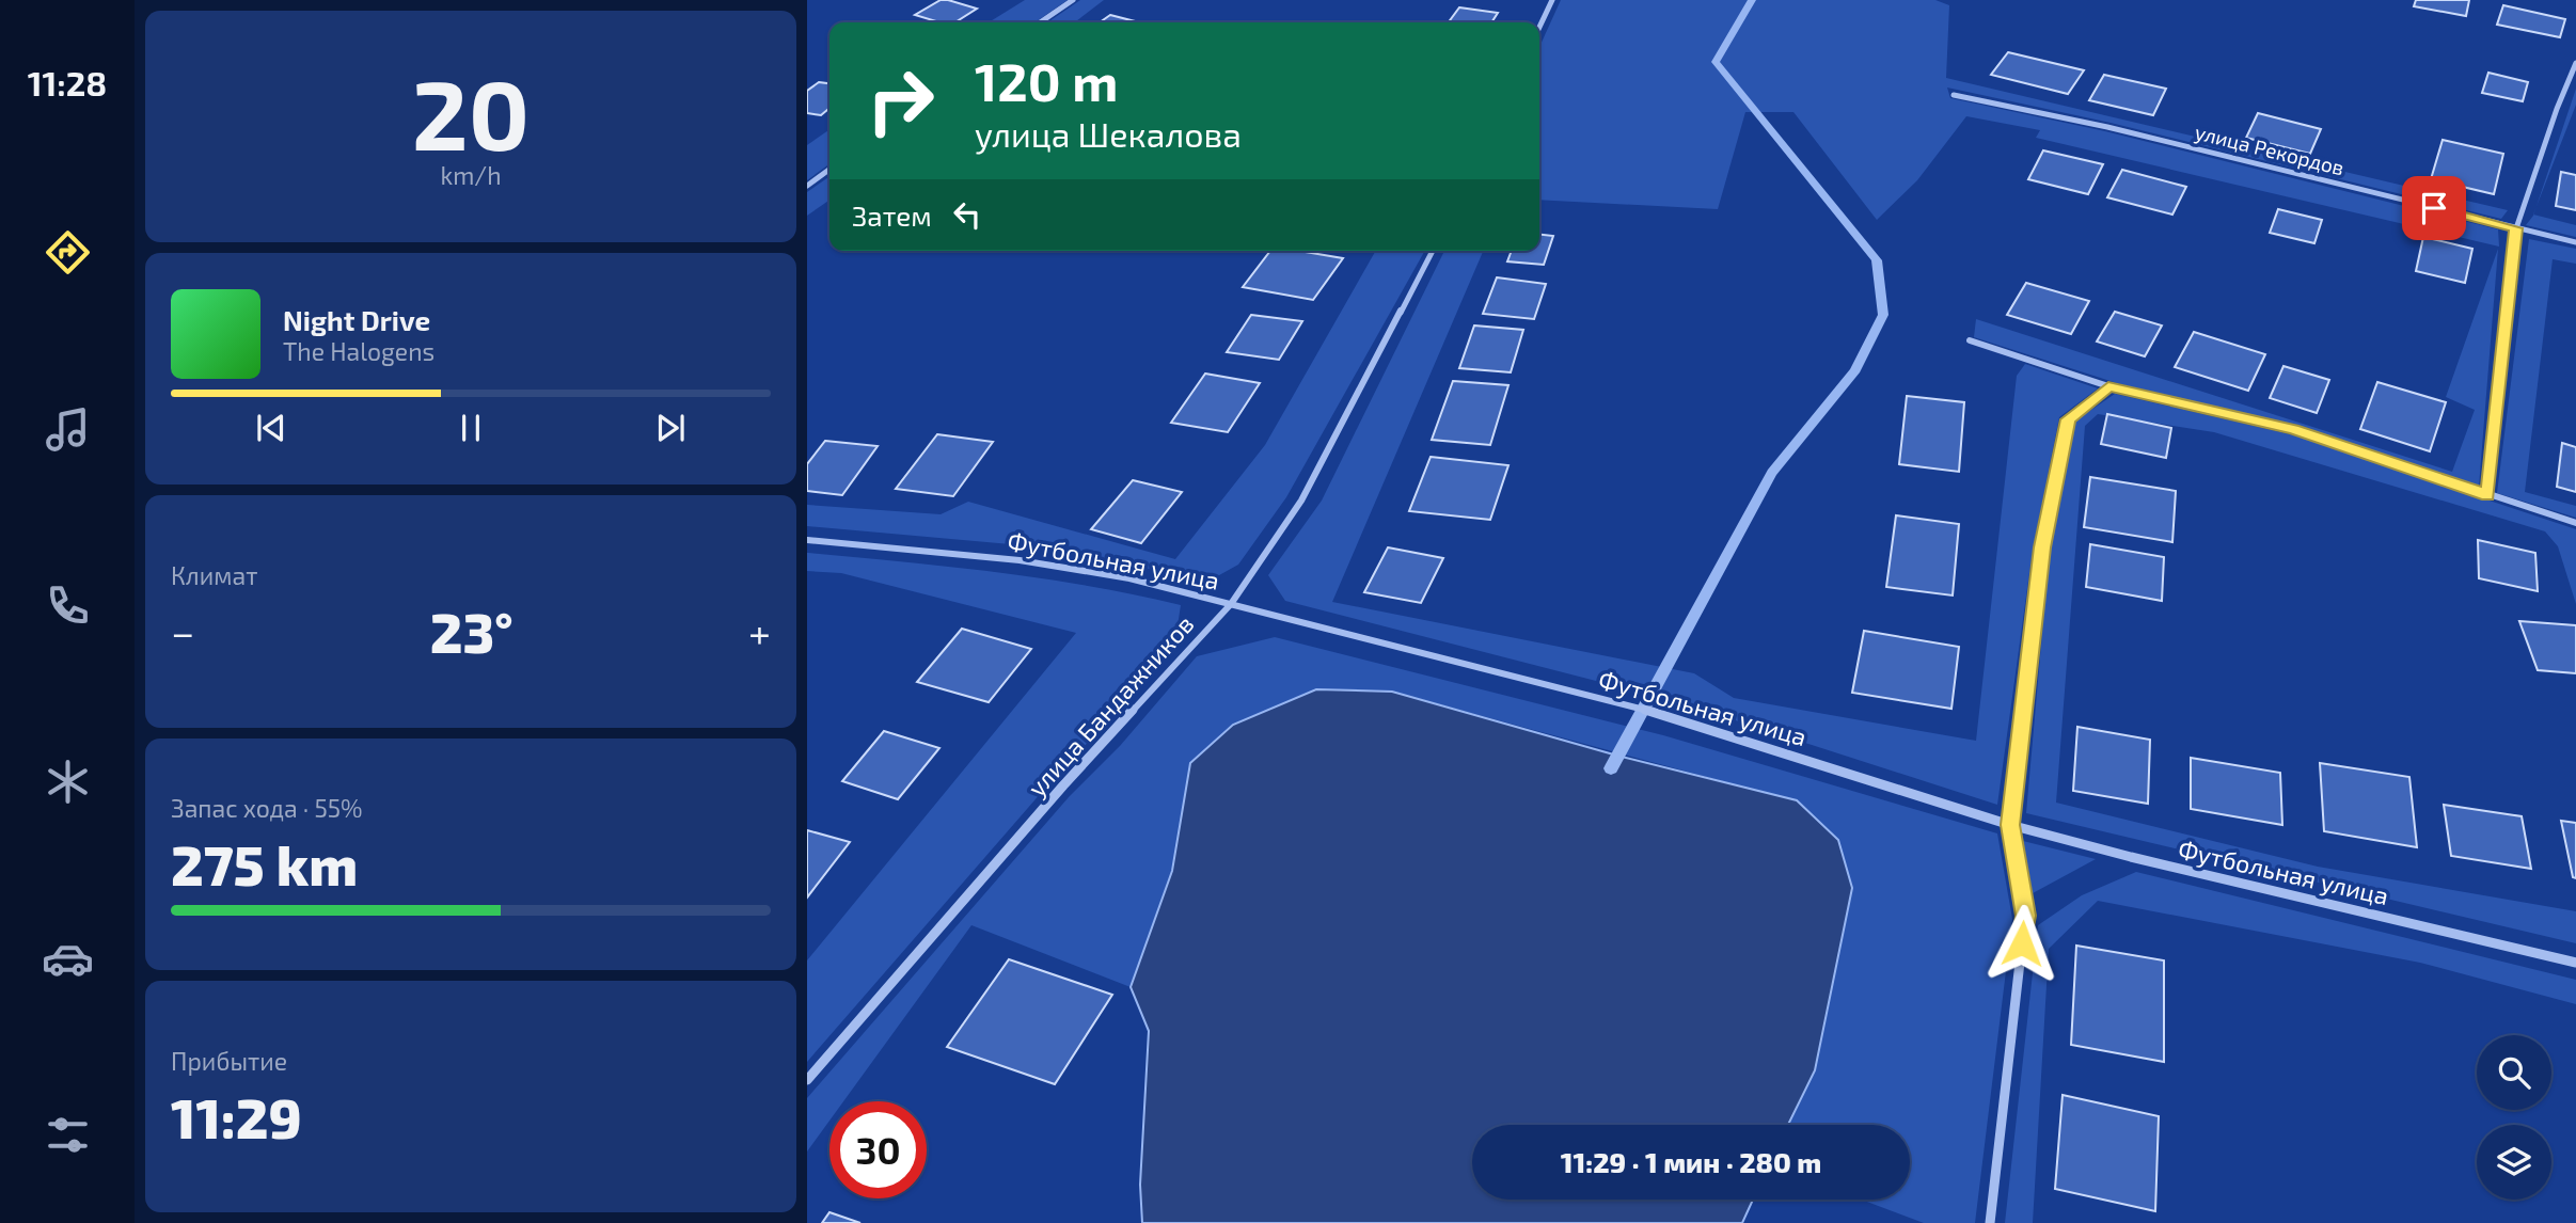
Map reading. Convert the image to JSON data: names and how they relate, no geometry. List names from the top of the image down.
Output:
{
  "streets": {
    "street": ["улица Рекордов", "Футбольная улица", "улица Бандажников"]
  },
  "crossings": [
    ["Футбольная улица", "улица Бандажников"]
  ],
  "page": {
    "tabs": "11:28",
    "tile": [
      ["20", "km/h"],
      "Климат",
      ["Запас хода · 55%", "275 km"],
      ["Прибытие", "11:29"]
    ],
    "turn": ["120 m", "улица Шекалова"],
    "then": "Затем",
    "song": ["Night Drive", "The Halogens"],
    "heat": ["−", "23°", "+"],
    "limit": "30",
    "trip": "11:29 · 1 мин · 280 m"
  }
}
